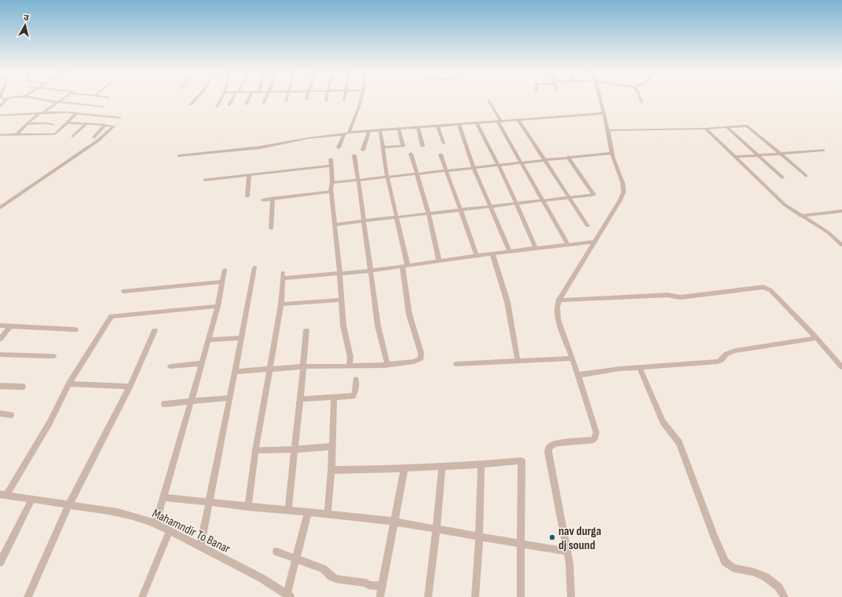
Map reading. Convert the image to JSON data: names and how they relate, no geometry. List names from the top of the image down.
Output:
{
  "streets": {
    "street": ["Mahamndir To Banar"]
  },
  "places": ["nav durga dj sound"],
  "north": "top"
}
